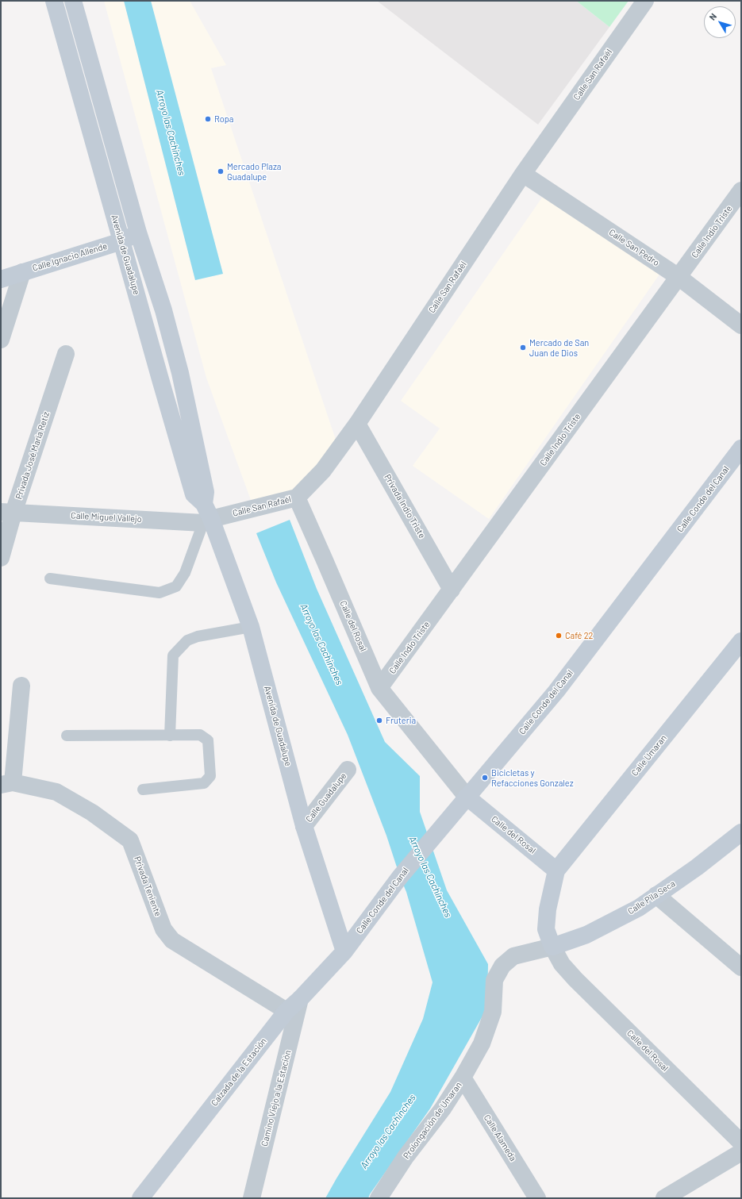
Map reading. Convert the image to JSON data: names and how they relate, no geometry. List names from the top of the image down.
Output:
{
  "streets": {
    "main road": [
      "Avenida de Guadalupe",
      "Calle Ignacio Allende",
      "Calle Conde del Canal",
      "Calle del Rosal",
      "Calle Umaran",
      "Calle Pila Seca",
      "Calzada de la Estación"
    ],
    "street": [
      "Calle San Rafaél",
      "Calle Indio Triste",
      "Calle San Pedro",
      "Privada José María Retiz",
      "Privada Indio Triste",
      "Calle Miguel Vallejo",
      "Calle Guadalupe",
      "Privada Teniente",
      "Camino Viejo a la Estación",
      "Prolongación de Umaran",
      "Calle Alameda"
    ]
  },
  "crossings": [
    ["Calle San Rafaél", "Calle San Pedro"],
    ["Calle San Rafaél", "Avenida de Guadalupe"],
    ["Calle San Rafaél", "Privada Indio Triste"],
    ["Calle San Rafaél", "Calle Miguel Vallejo"],
    ["Calle San Rafaél", "Calle del Rosal"],
    ["Calle Indio Triste", "Calle San Pedro"],
    ["Calle Indio Triste", "Privada Indio Triste"],
    ["Calle Indio Triste", "Calle del Rosal"],
    ["Avenida de Guadalupe", "Calle Ignacio Allende"],
    ["Avenida de Guadalupe", "Calle Conde del Canal"],
    ["Avenida de Guadalupe", "Calle Miguel Vallejo"],
    ["Avenida de Guadalupe", "Calle Guadalupe"],
    ["Avenida de Guadalupe", "Calzada de la Estación"],
    ["Privada José María Retiz", "Calle Miguel Vallejo"],
    ["Calle Conde del Canal", "Calle del Rosal"],
    ["Calle Conde del Canal", "Calzada de la Estación"],
    ["Calle del Rosal", "Calle Umaran"],
    ["Calle del Rosal", "Calle Pila Seca"],
    ["Calle del Rosal", "Prolongación de Umaran"],
    ["Privada Teniente", "Calzada de la Estación"],
    ["Calle Pila Seca", "Prolongación de Umaran"],
    ["Calzada de la Estación", "Camino Viejo a la Estación"],
    ["Prolongación de Umaran", "Calle Alameda"]
  ],
  "water": ["Arroyo las Cachinches"],
  "places": [
    "Ropa",
    "Mercado Plaza Guadalupe",
    "Mercado de San Juan de Dios",
    "Café 22",
    "Fruteria",
    "Bicicletas y Refacciones Gonzalez"
  ],
  "north": "top left"
}
